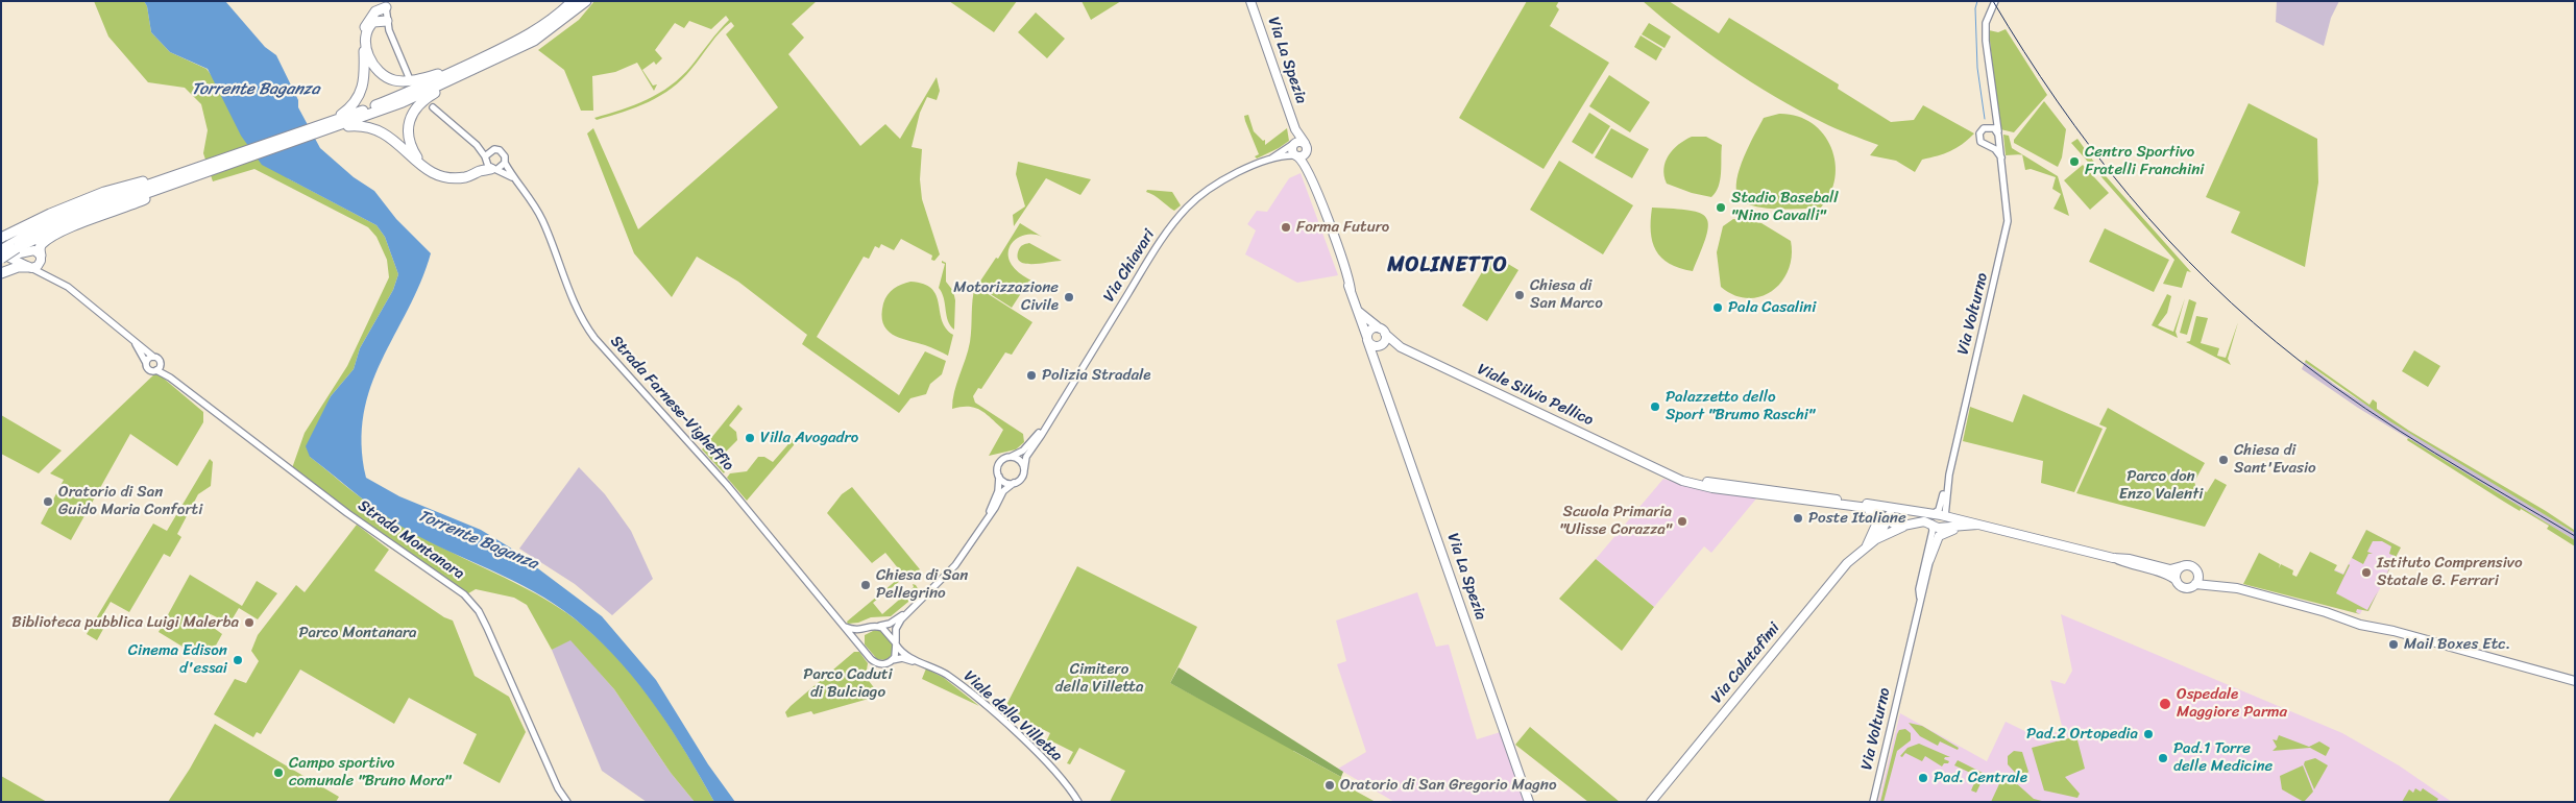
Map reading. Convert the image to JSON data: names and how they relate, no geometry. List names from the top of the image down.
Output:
{
  "streets": {
    "main road": ["Via La Spezia", "Viale Silvio Pellico", "Via Calatafimi"],
    "street": [
      "Via Chiavari",
      "Via Volturno",
      "Strada Farnese-Vigheffio",
      "Strada Montanara",
      "Viale della Villetta"
    ]
  },
  "crossings": [
    ["Via La Spezia", "Via Chiavari"],
    ["Via La Spezia", "Viale Silvio Pellico"],
    ["Via Volturno", "Viale Silvio Pellico"],
    ["Via Volturno", "Via Calatafimi"],
    ["Viale Silvio Pellico", "Via Calatafimi"],
    ["Strada Farnese-Vigheffio", "Viale della Villetta"]
  ],
  "districts": ["MOLINETTO"],
  "water": ["Torrente Baganza"],
  "parks": [
    "Parco don Enzo Valenti",
    "Parco Montanara",
    "Cimitero della Villetta",
    "Parco Caduti di Bulciago"
  ],
  "places": [
    "Centro Sportivo Fratelli Franchini",
    "Stadio Baseball \"Nino Cavalli\"",
    "Forma Futuro",
    "Chiesa di San Marco",
    "Motorizzazione Civile",
    "Pala Casalini",
    "Polizia Stradale",
    "Palazzetto dello Sport \"Brumo Raschi\"",
    "Villa Avogadro",
    "Chiesa di Sant'Evasio",
    "Oratorio di San Guido Maria Conforti",
    "Poste Italiane",
    "Scuola Primaria \"Ulisse Corazza\"",
    "Istituto Comprensivo Statale G. Ferrari",
    "Chiesa di San Pellegrino",
    "Biblioteca pubblica Luigi Malerba",
    "Mail Boxes Etc.",
    "Cinema Edison d'essai",
    "Ospedale Maggiore Parma",
    "Pad.2 Ortopedia",
    "Pad.1 Torre delle Medicine",
    "Campo sportivo comunale \"Bruno Mora\"",
    "Pad. Centrale",
    "Oratorio di San Gregorio Magno"
  ]
}
